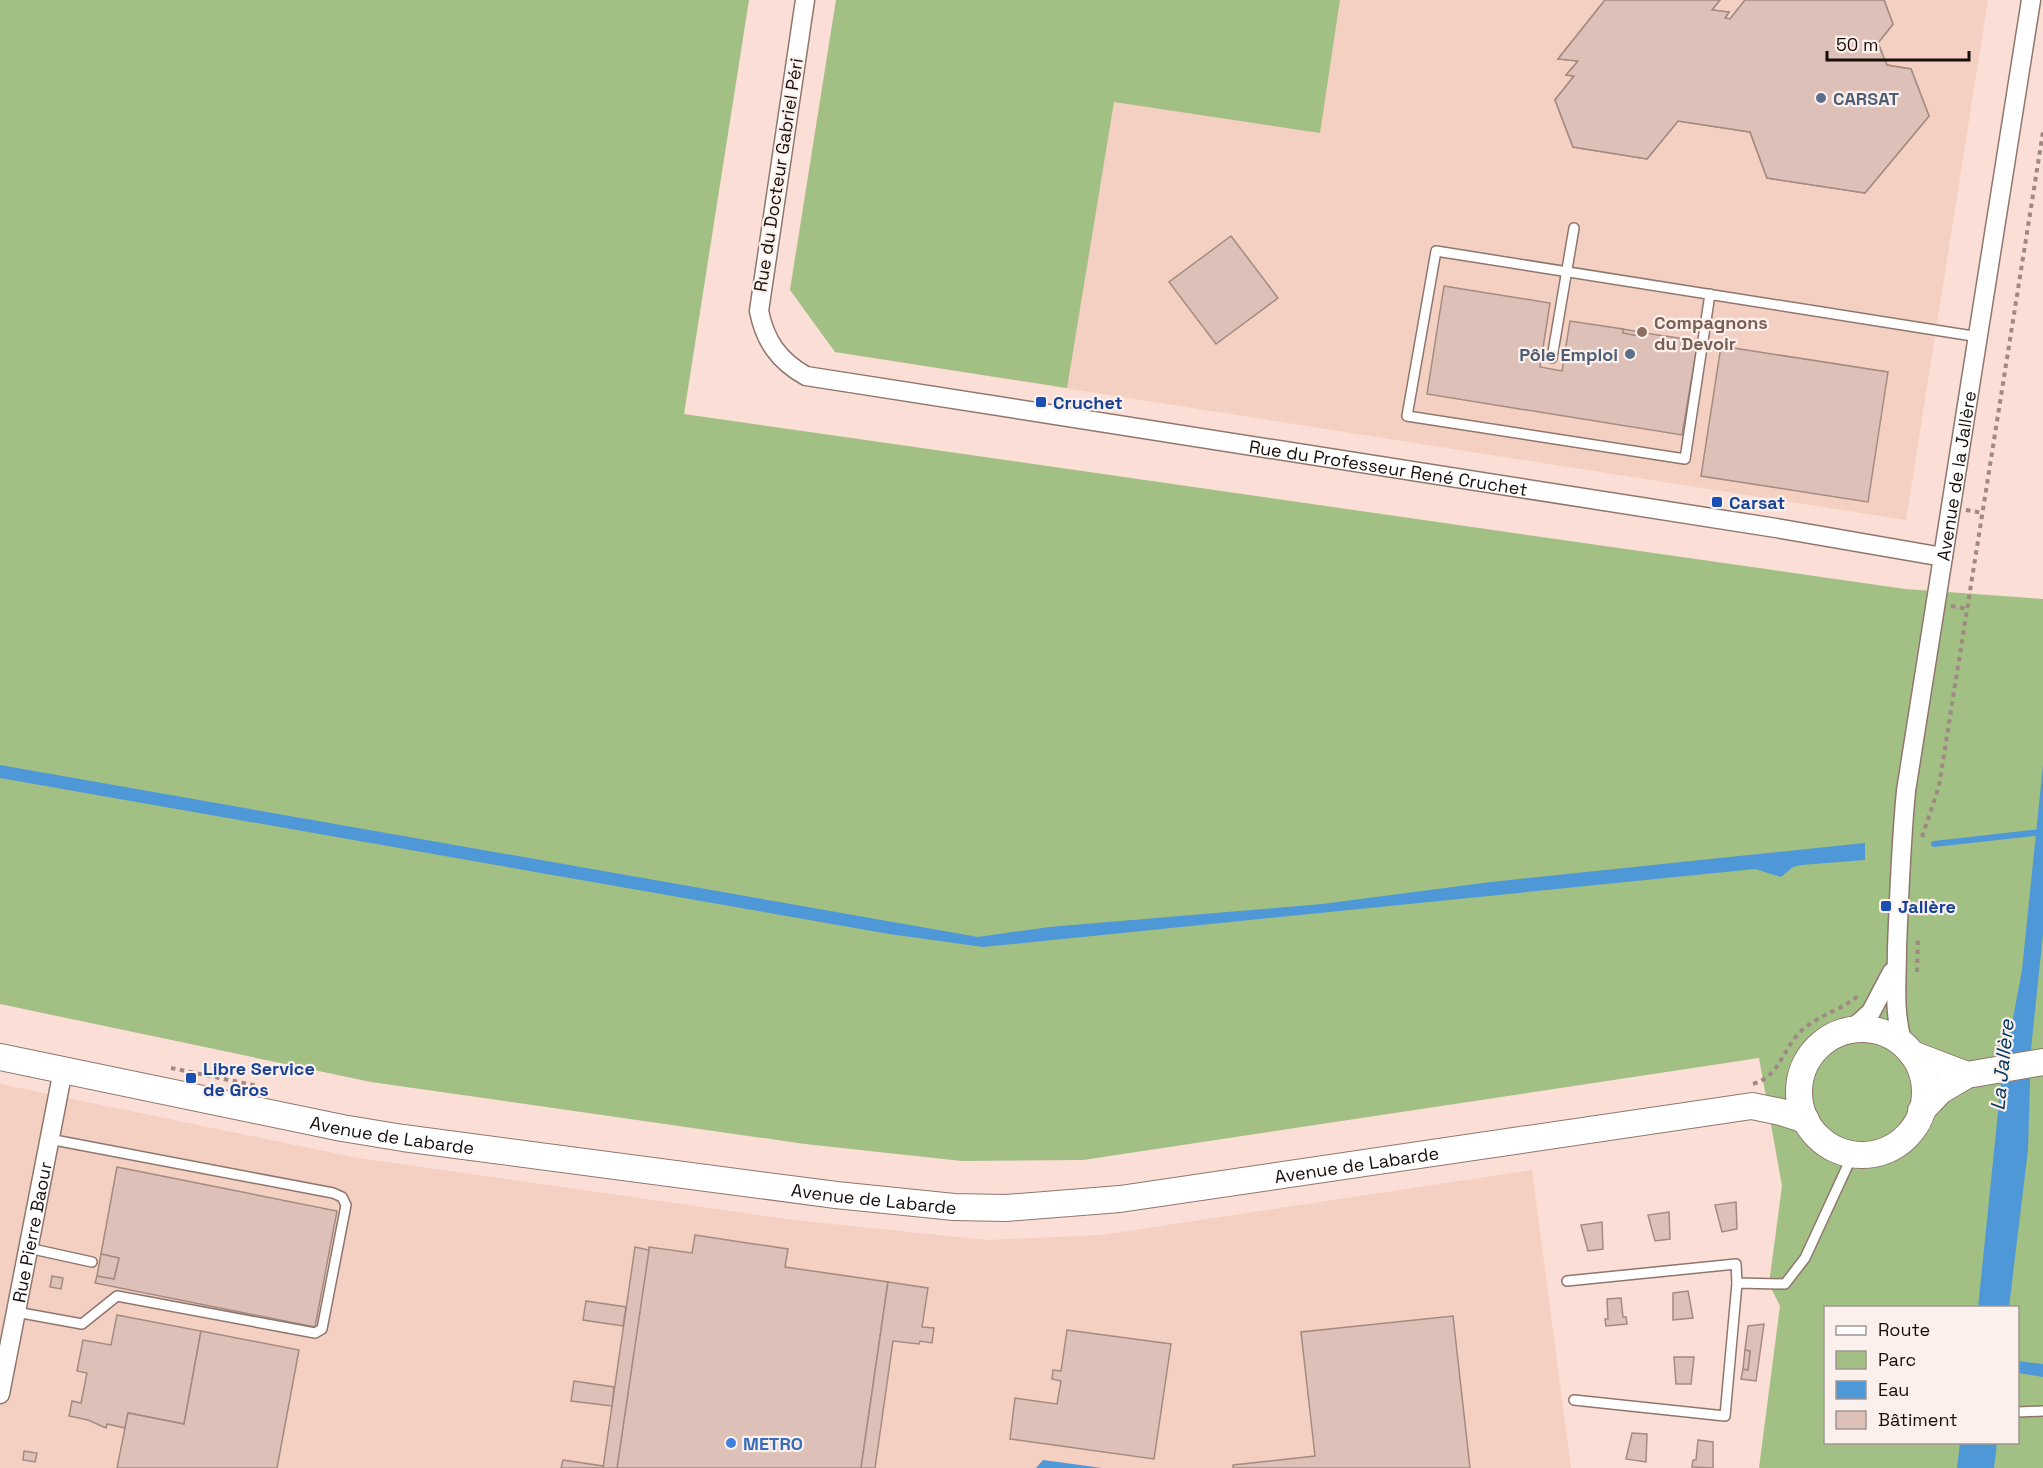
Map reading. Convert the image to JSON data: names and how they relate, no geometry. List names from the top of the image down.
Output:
{
  "streets": {
    "main road": ["Avenue de Labarde"],
    "street": [
      "Rue du Docteur Gabriel Péri",
      "Rue du Professeur René Cruchet",
      "Avenue de la Jallère",
      "Rue Pierre Baour"
    ]
  },
  "crossings": [
    ["Rue du Docteur Gabriel Péri", "Rue du Professeur René Cruchet"],
    ["Rue du Professeur René Cruchet", "Avenue de la Jallère"],
    ["Avenue de la Jallère", "Avenue de Labarde"],
    ["Avenue de Labarde", "Rue Pierre Baour"]
  ],
  "water": ["La Jallère"],
  "places": {
    "other": [
      "CARSAT",
      "Compagnons du Devoir",
      "Pôle Emploi",
      "METRO"
    ],
    "transit": [
      "Cruchet",
      "Carsat",
      "Jallère",
      "Libre Service de Gros"
    ]
  },
  "legend": [
    "Route",
    "Parc",
    "Eau",
    "Bâtiment"
  ],
  "scale_bar": "50 m"
}
